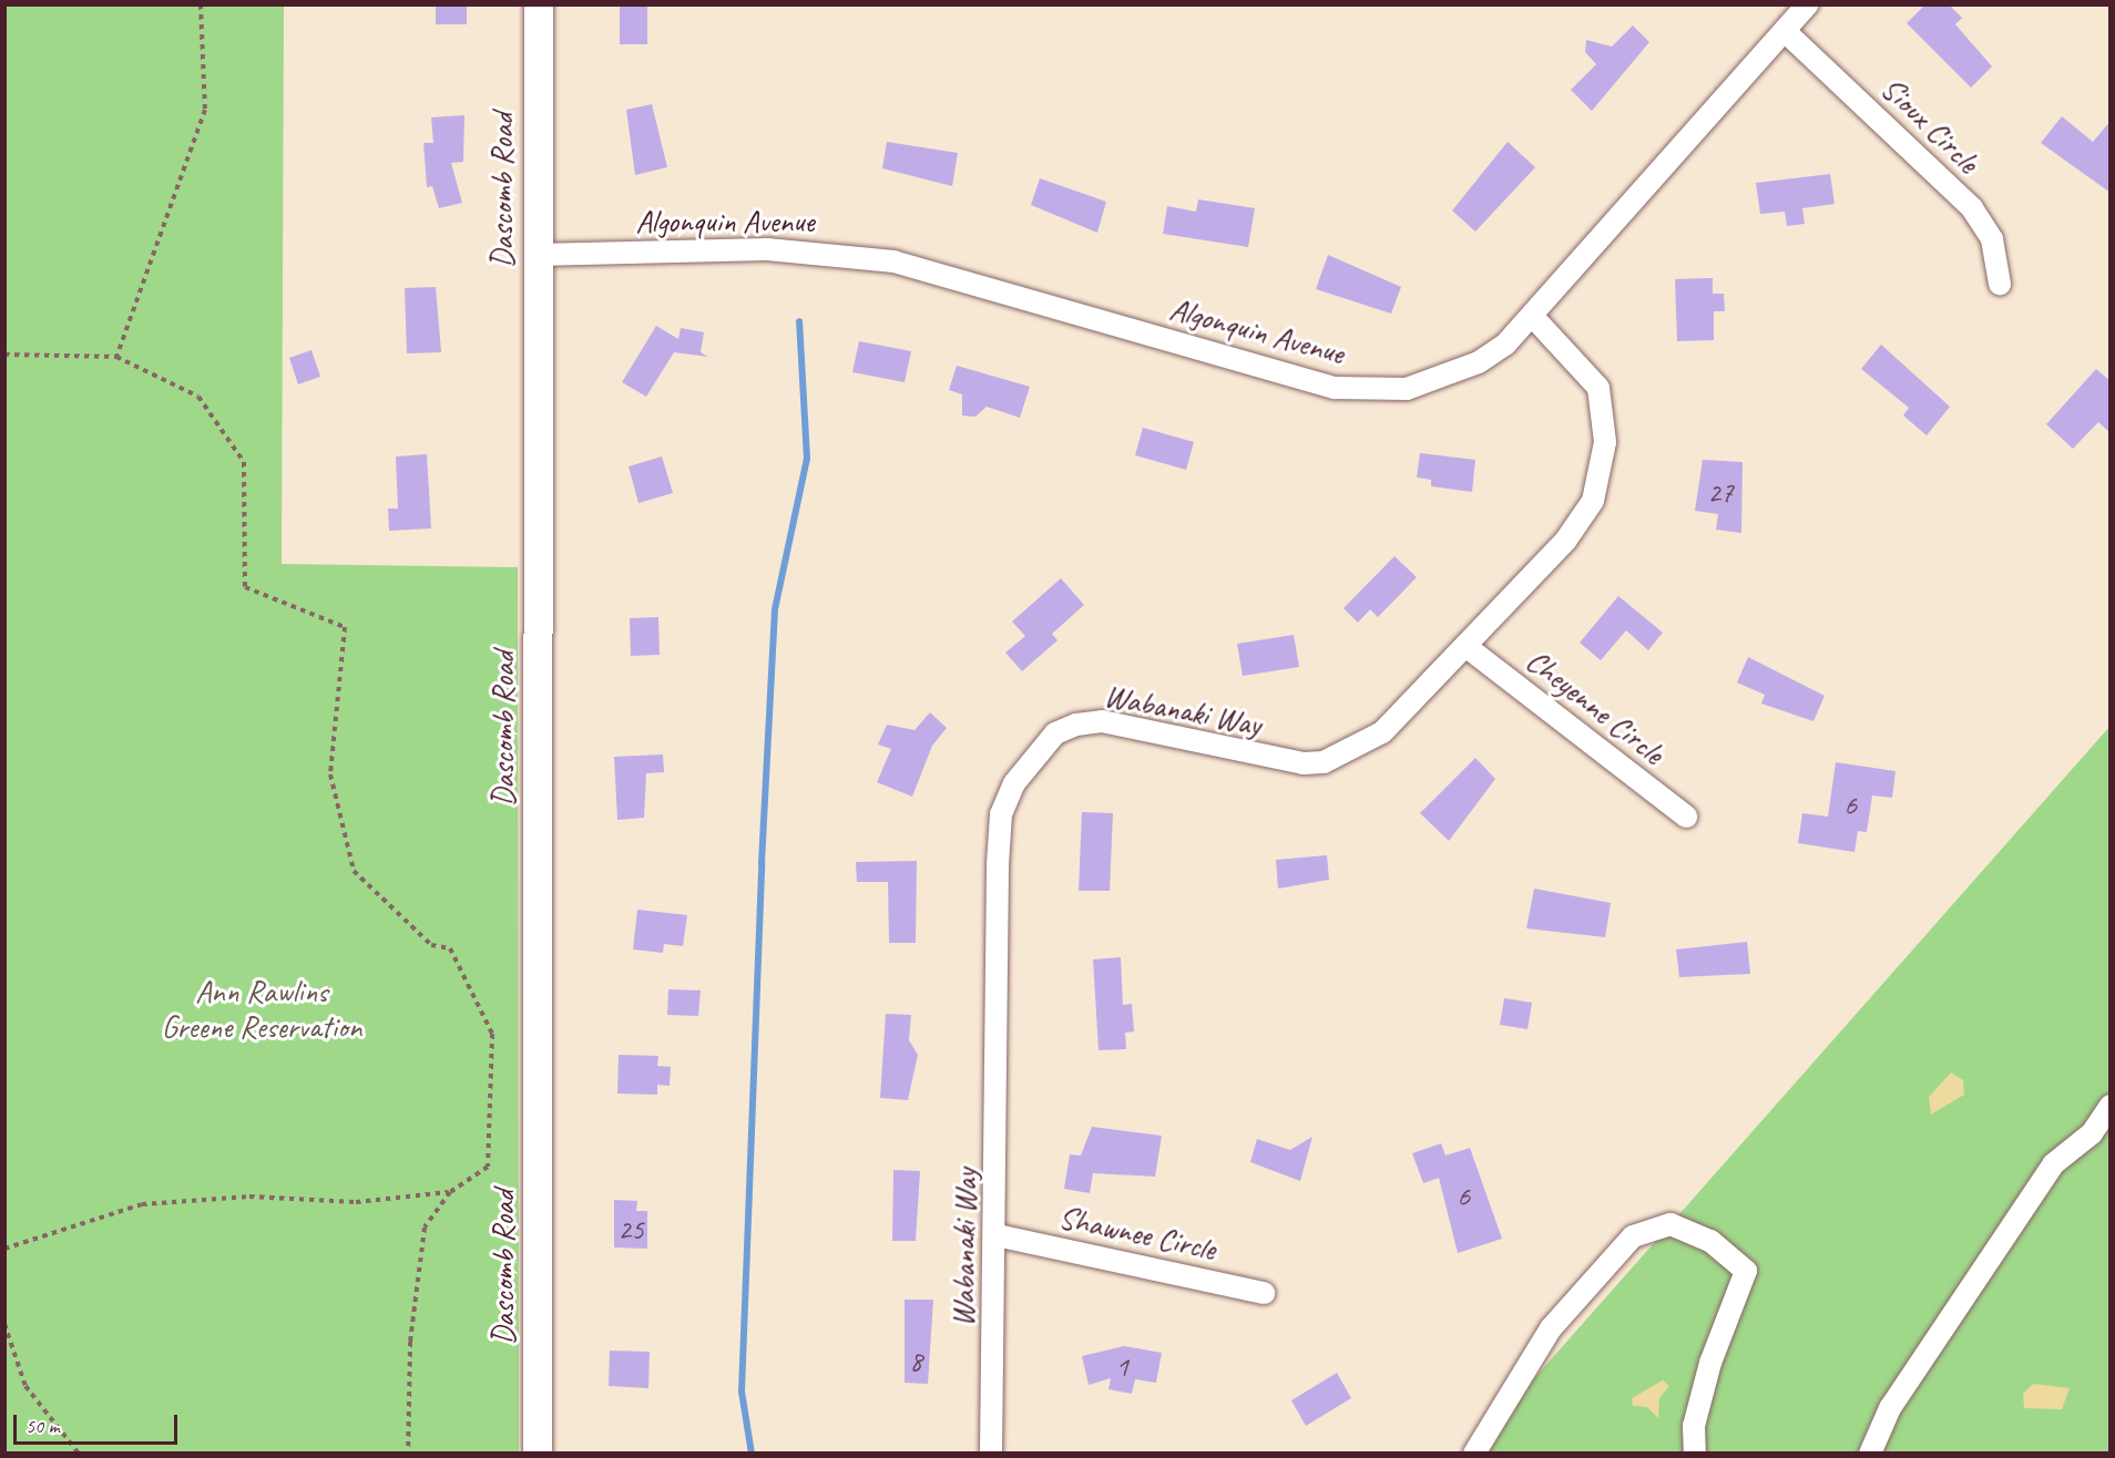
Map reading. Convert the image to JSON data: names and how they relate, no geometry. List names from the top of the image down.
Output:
{
  "streets": {
    "main road": ["Dascomb Road"],
    "street": [
      "Sioux Circle",
      "Algonquin Avenue",
      "Cheyenne Circle",
      "Wabanaki Way",
      "Shawnee Circle"
    ]
  },
  "crossings": [
    ["Sioux Circle", "Algonquin Avenue"],
    ["Dascomb Road", "Algonquin Avenue"],
    ["Algonquin Avenue", "Wabanaki Way"],
    ["Cheyenne Circle", "Wabanaki Way"],
    ["Wabanaki Way", "Shawnee Circle"]
  ],
  "parks": ["Ann Rawlins Greene Reservation"],
  "house_numbers": [
    "27",
    "6",
    "6",
    "25",
    "8",
    "1"
  ],
  "scale_bar": "50 m"
}
